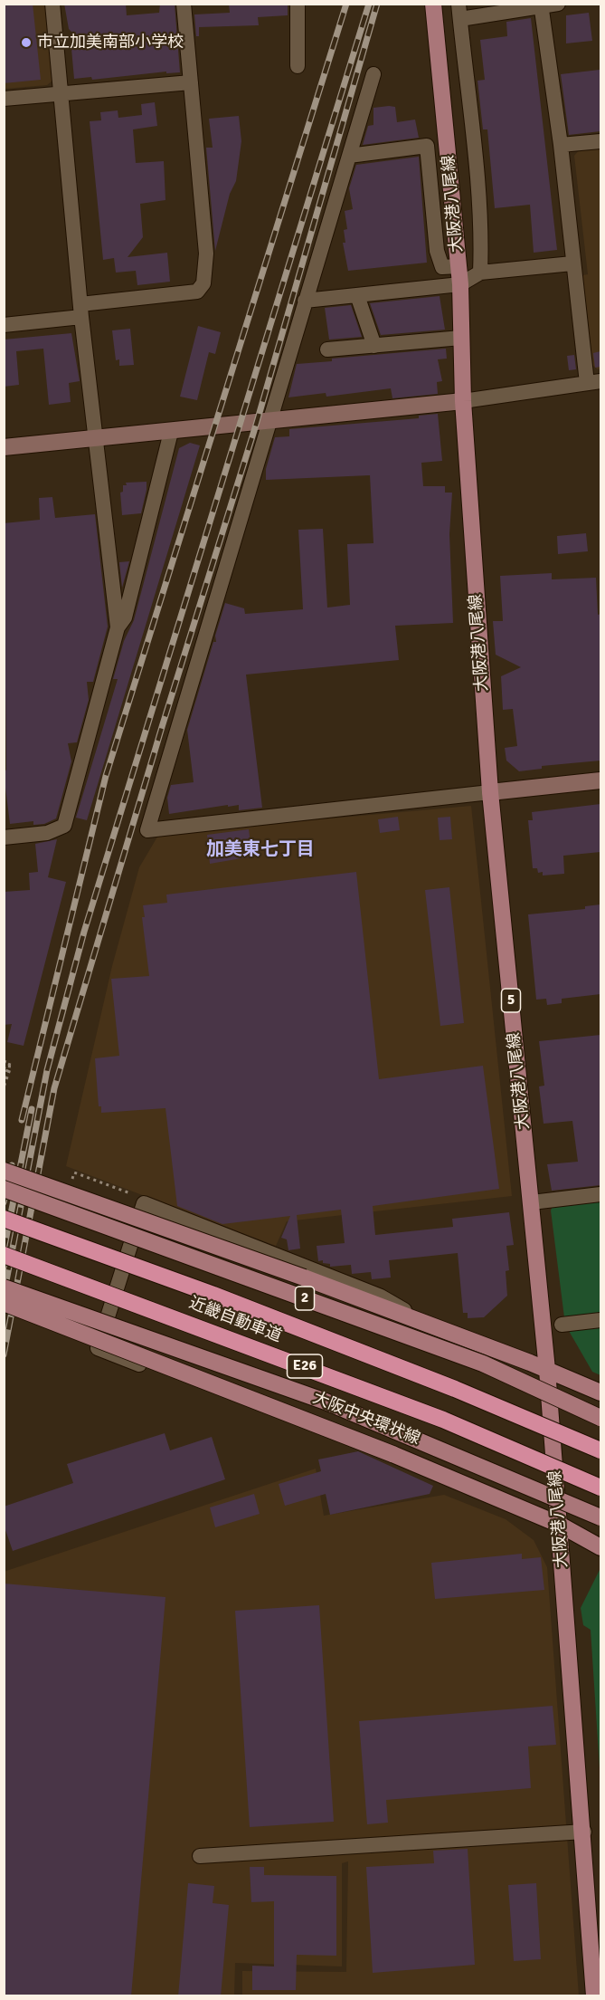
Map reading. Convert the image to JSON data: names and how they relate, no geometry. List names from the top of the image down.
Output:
{
  "streets": {
    "highway": ["近畿自動車道", "E26"],
    "main road": [
      "大阪港八尾線",
      "5",
      "2",
      "大阪中央環状線"
    ]
  },
  "crossings": [
    ["大阪港八尾線", "2"]
  ],
  "districts": ["加美東七丁目"],
  "places": ["市立加美南部小学校"]
}
